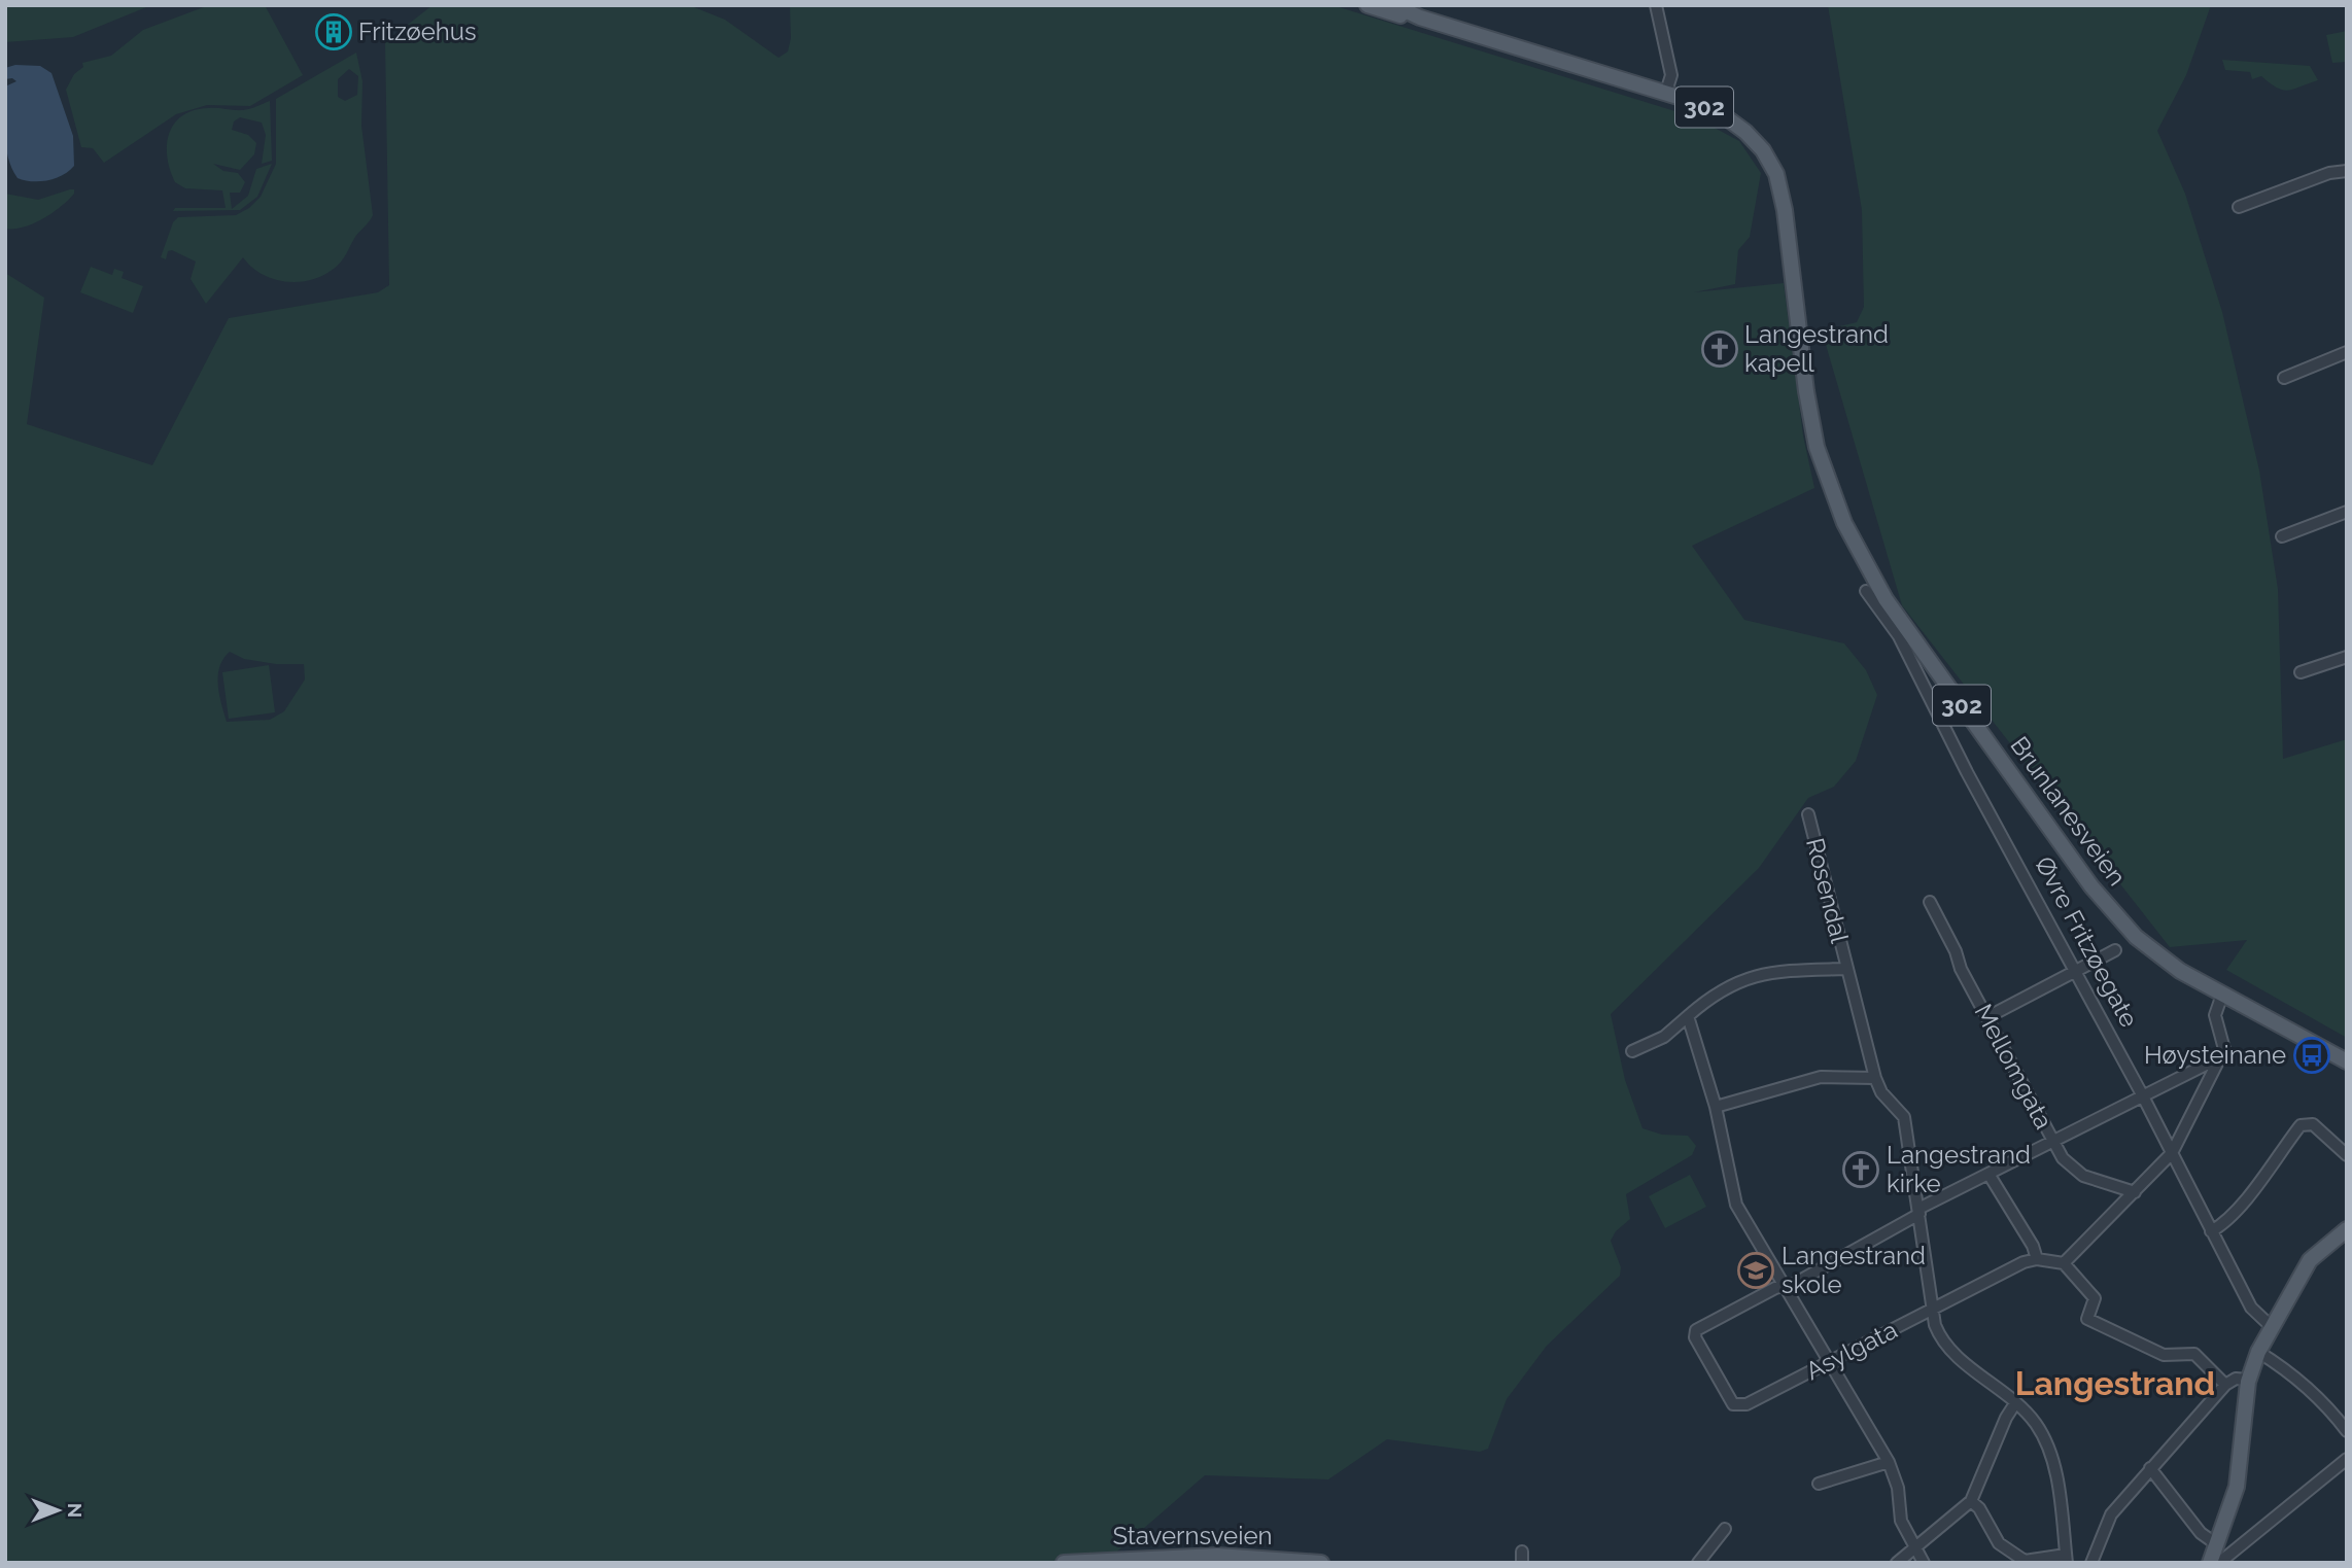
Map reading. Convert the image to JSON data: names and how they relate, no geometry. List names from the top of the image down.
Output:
{
  "streets": {
    "main road": ["302", "Brunlanesveien", "Stavernsveien"],
    "street": [
      "Rosendal",
      "Øvre Fritzøegate",
      "Mellomgata",
      "Asylgata"
    ]
  },
  "districts": ["Langestrand"],
  "places": {
    "building": ["Fritzøehus"],
    "church": ["Langestrand kapell", "Langestrand kirke"],
    "bus stop": ["Høysteinane"],
    "school or university": ["Langestrand skole"]
  },
  "north": "right"
}
